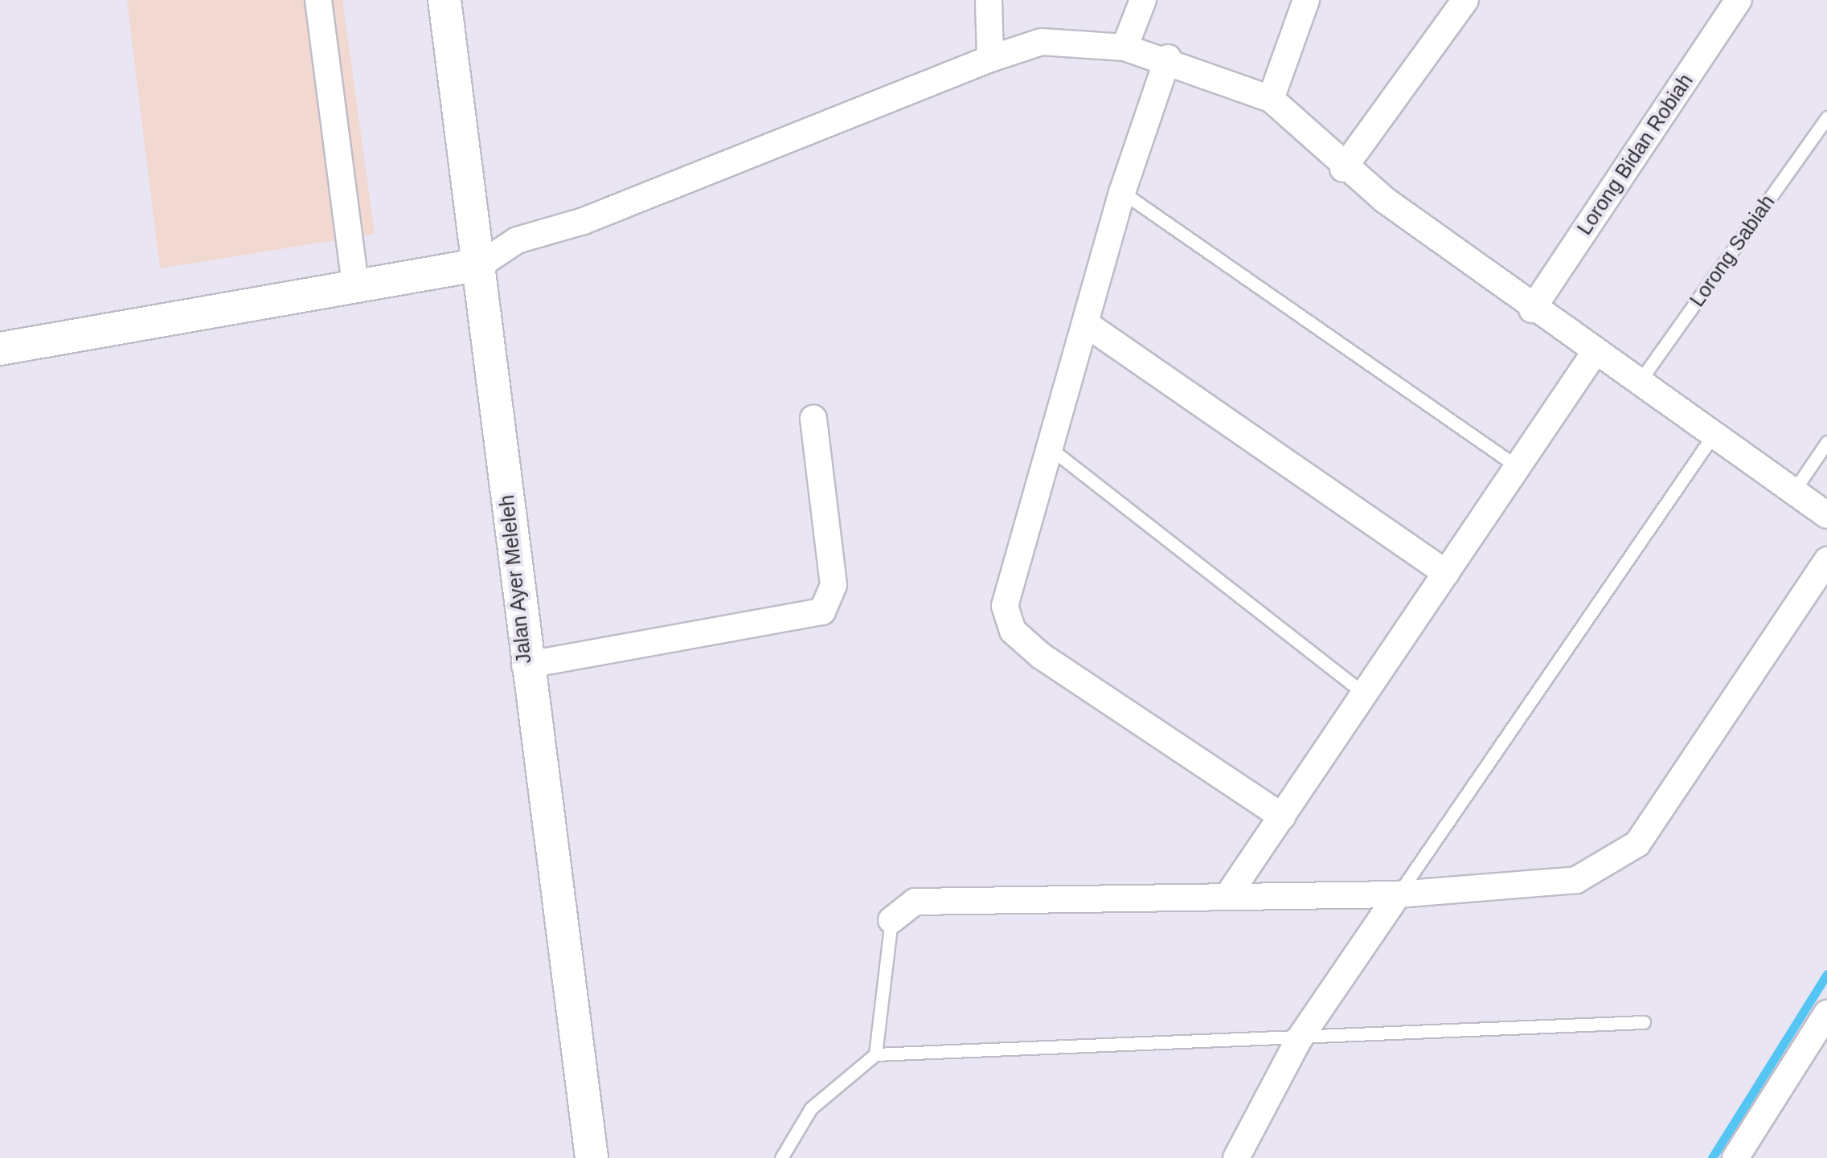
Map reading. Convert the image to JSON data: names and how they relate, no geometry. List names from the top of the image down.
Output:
{
  "streets": {
    "street": ["Lorong Bidan Robiah", "Jalan Ayer Meleleh"],
    "lane": ["Lorong Sabiah"]
  }
}
